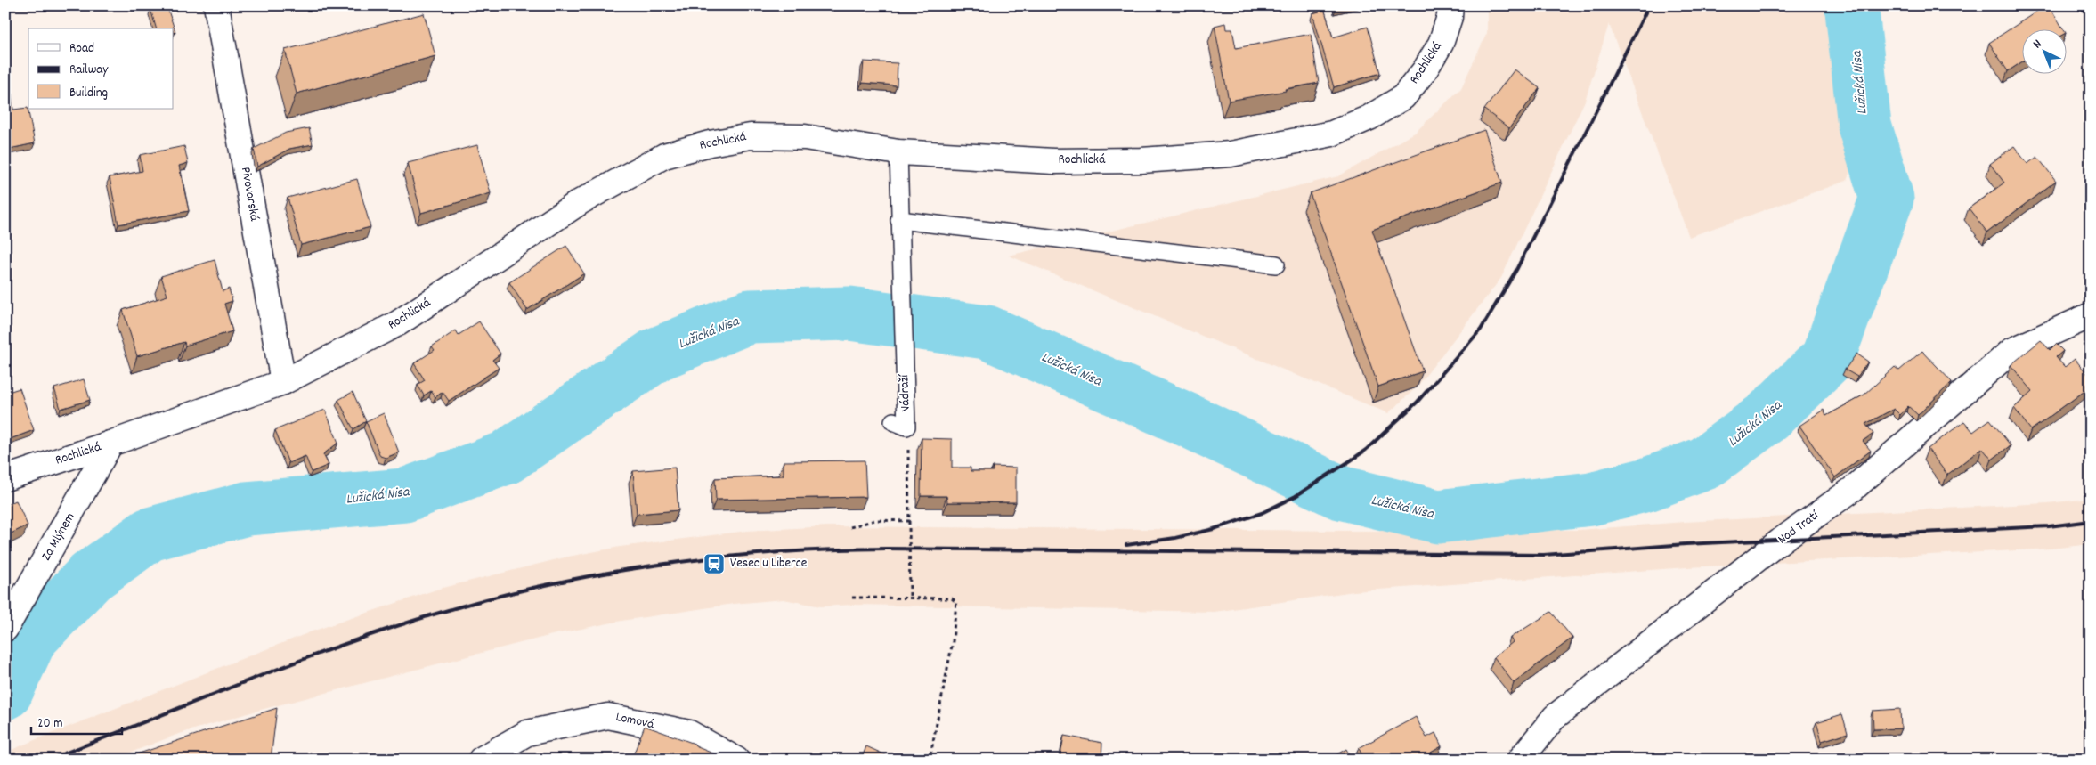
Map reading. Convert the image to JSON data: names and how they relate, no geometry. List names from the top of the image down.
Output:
{
  "streets": {
    "street": [
      "Rochlická",
      "Pivovarská",
      "Nad Tratí",
      "Za Mlýnem",
      "Lomová"
    ],
    "lane": ["Nádraží"]
  },
  "crossings": [
    ["Rochlická", "Pivovarská"],
    ["Rochlická", "Nádraží"],
    ["Rochlická", "Za Mlýnem"]
  ],
  "water": ["Lužická Nisa"],
  "places": {
    "station": ["Vesec u Liberce"]
  },
  "legend": ["Road", "Railway", "Building"],
  "scale_bar": "20 m",
  "north": "top left"
}
